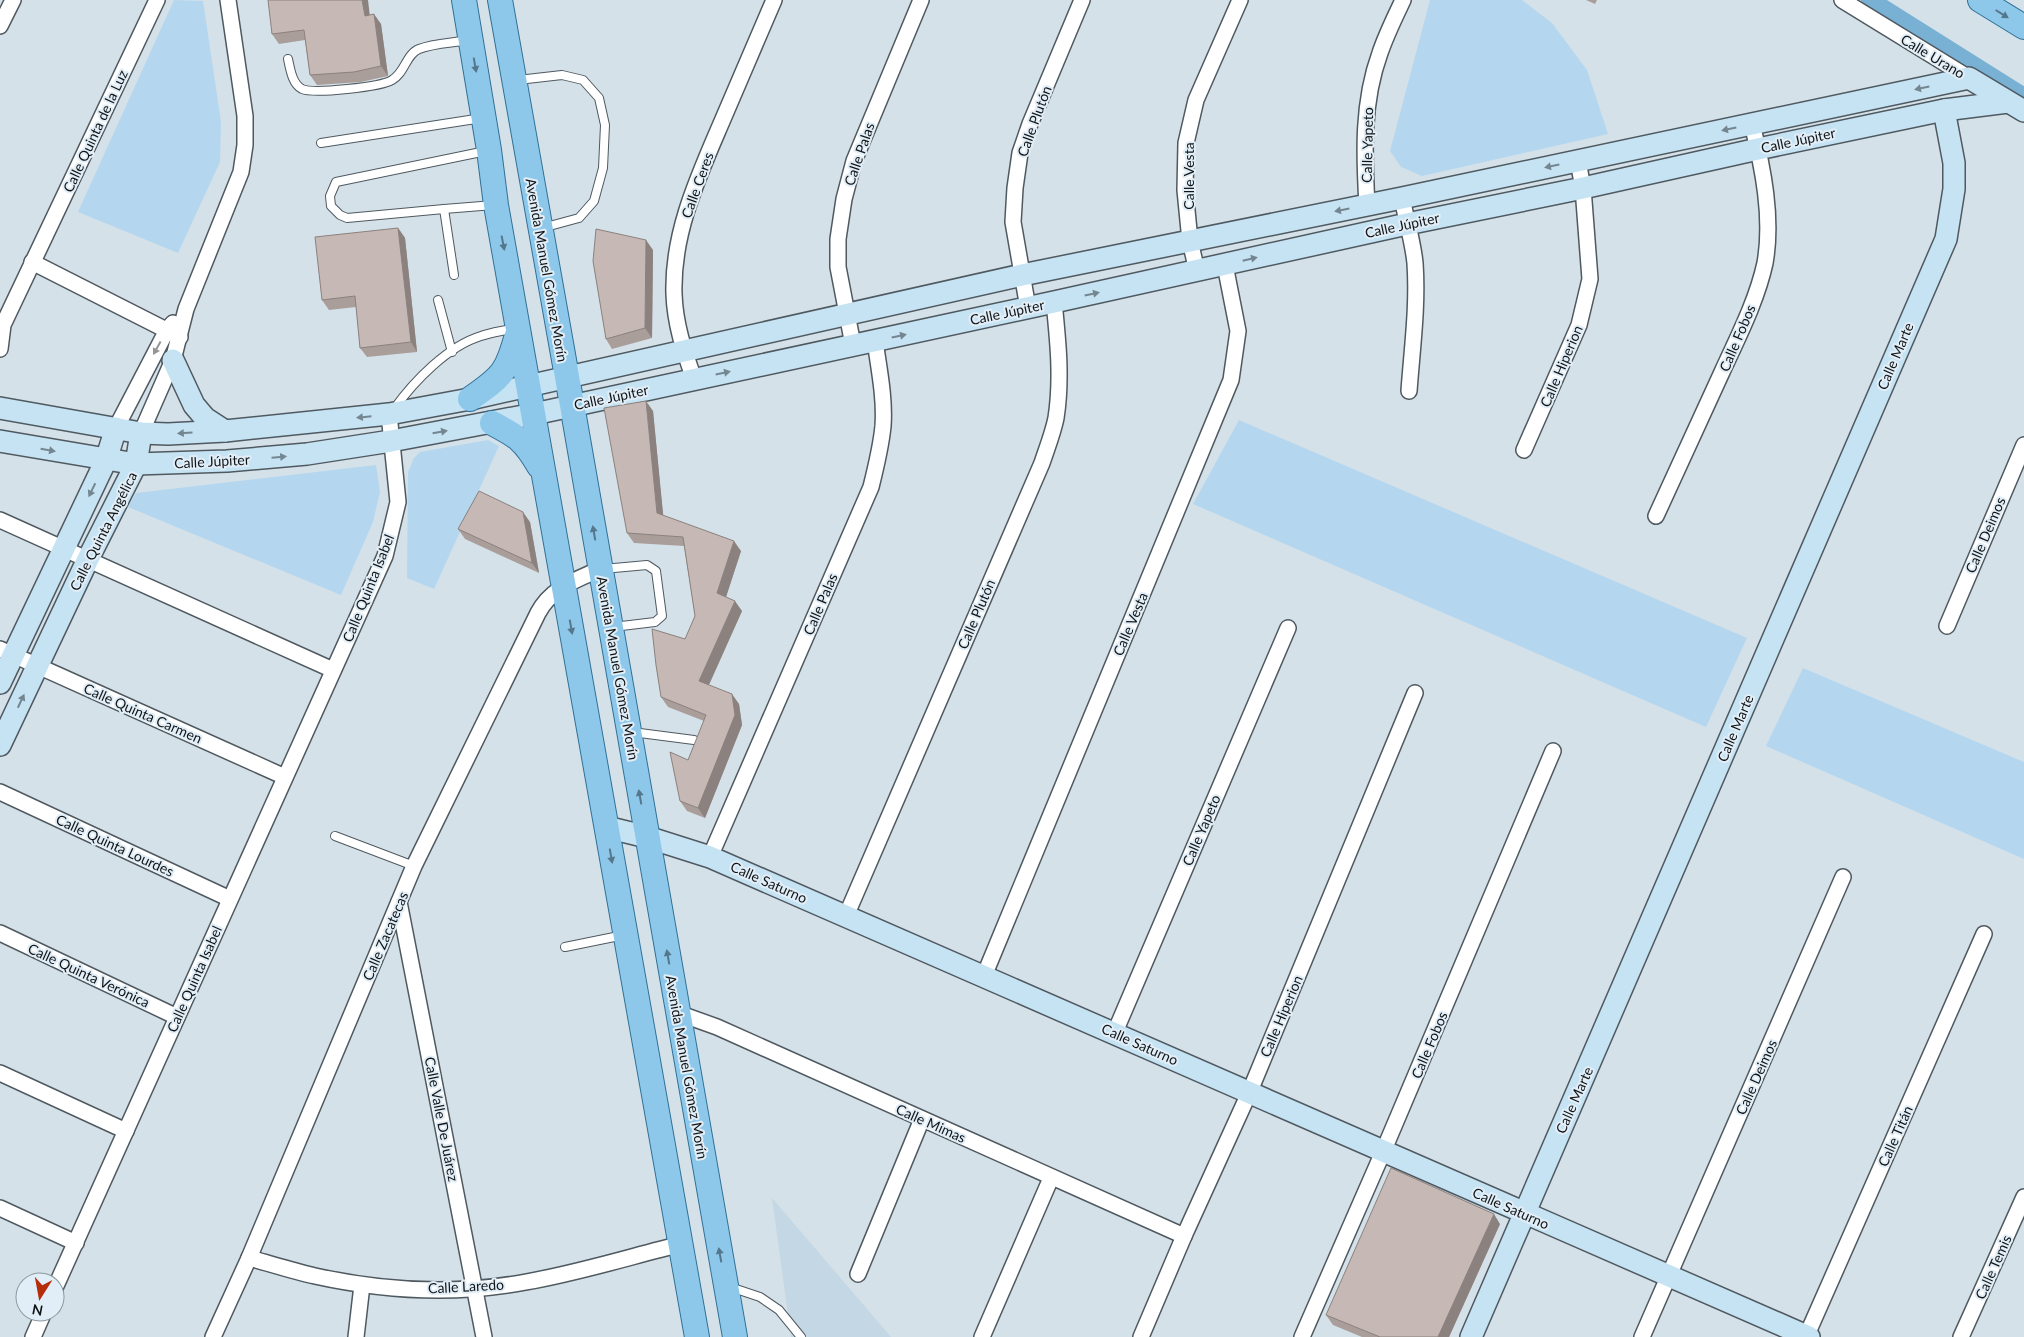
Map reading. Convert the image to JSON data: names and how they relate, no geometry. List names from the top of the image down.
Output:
{
  "streets": {
    "main road": ["Avenida Manuel Gómez Morín"],
    "street": [
      "Calle Urano",
      "Calle Plutón",
      "Calle Quinta de la Luz",
      "Calle Júpiter",
      "Calle Yapeto",
      "Calle Palas",
      "Calle Vesta",
      "Calle Ceres",
      "Calle Fobos",
      "Calle Marte",
      "Calle Hiperion",
      "Calle Quinta Angélica",
      "Calle Deimos",
      "Calle Quinta Isabel",
      "Calle Quinta Carmen",
      "Calle Quinta Lourdes",
      "Calle Saturno",
      "Calle Zacatecas",
      "Calle Quinta Verónica",
      "Calle Valle De Juárez",
      "Calle Mimas",
      "Calle Titán",
      "Calle Temis",
      "Calle Laredo"
    ]
  },
  "crossings": [
    ["Calle Urano", "Calle Júpiter"],
    ["Calle Plutón", "Calle Júpiter"],
    ["Calle Plutón", "Calle Saturno"],
    ["Calle Júpiter", "Calle Yapeto"],
    ["Calle Júpiter", "Calle Palas"],
    ["Calle Júpiter", "Calle Vesta"],
    ["Calle Júpiter", "Calle Ceres"],
    ["Calle Júpiter", "Avenida Manuel Gómez Morín"],
    ["Calle Júpiter", "Calle Fobos"],
    ["Calle Júpiter", "Calle Marte"],
    ["Calle Júpiter", "Calle Hiperion"],
    ["Calle Júpiter", "Calle Quinta Angélica"],
    ["Calle Júpiter", "Calle Quinta Isabel"],
    ["Calle Yapeto", "Calle Saturno"],
    ["Calle Palas", "Calle Saturno"],
    ["Calle Vesta", "Calle Saturno"],
    ["Avenida Manuel Gómez Morín", "Calle Saturno"],
    ["Avenida Manuel Gómez Morín", "Calle Zacatecas"],
    ["Avenida Manuel Gómez Morín", "Calle Mimas"],
    ["Calle Fobos", "Calle Saturno"],
    ["Calle Marte", "Calle Saturno"],
    ["Calle Hiperion", "Calle Saturno"],
    ["Calle Hiperion", "Calle Mimas"],
    ["Calle Quinta Angélica", "Calle Quinta Carmen"],
    ["Calle Deimos", "Calle Saturno"],
    ["Calle Quinta Isabel", "Calle Quinta Carmen"],
    ["Calle Quinta Isabel", "Calle Quinta Lourdes"],
    ["Calle Quinta Isabel", "Calle Quinta Verónica"],
    ["Calle Saturno", "Calle Titán"],
    ["Calle Zacatecas", "Calle Valle De Juárez"],
    ["Calle Zacatecas", "Calle Laredo"],
    ["Calle Valle De Juárez", "Calle Laredo"]
  ],
  "north": "bottom"
}
